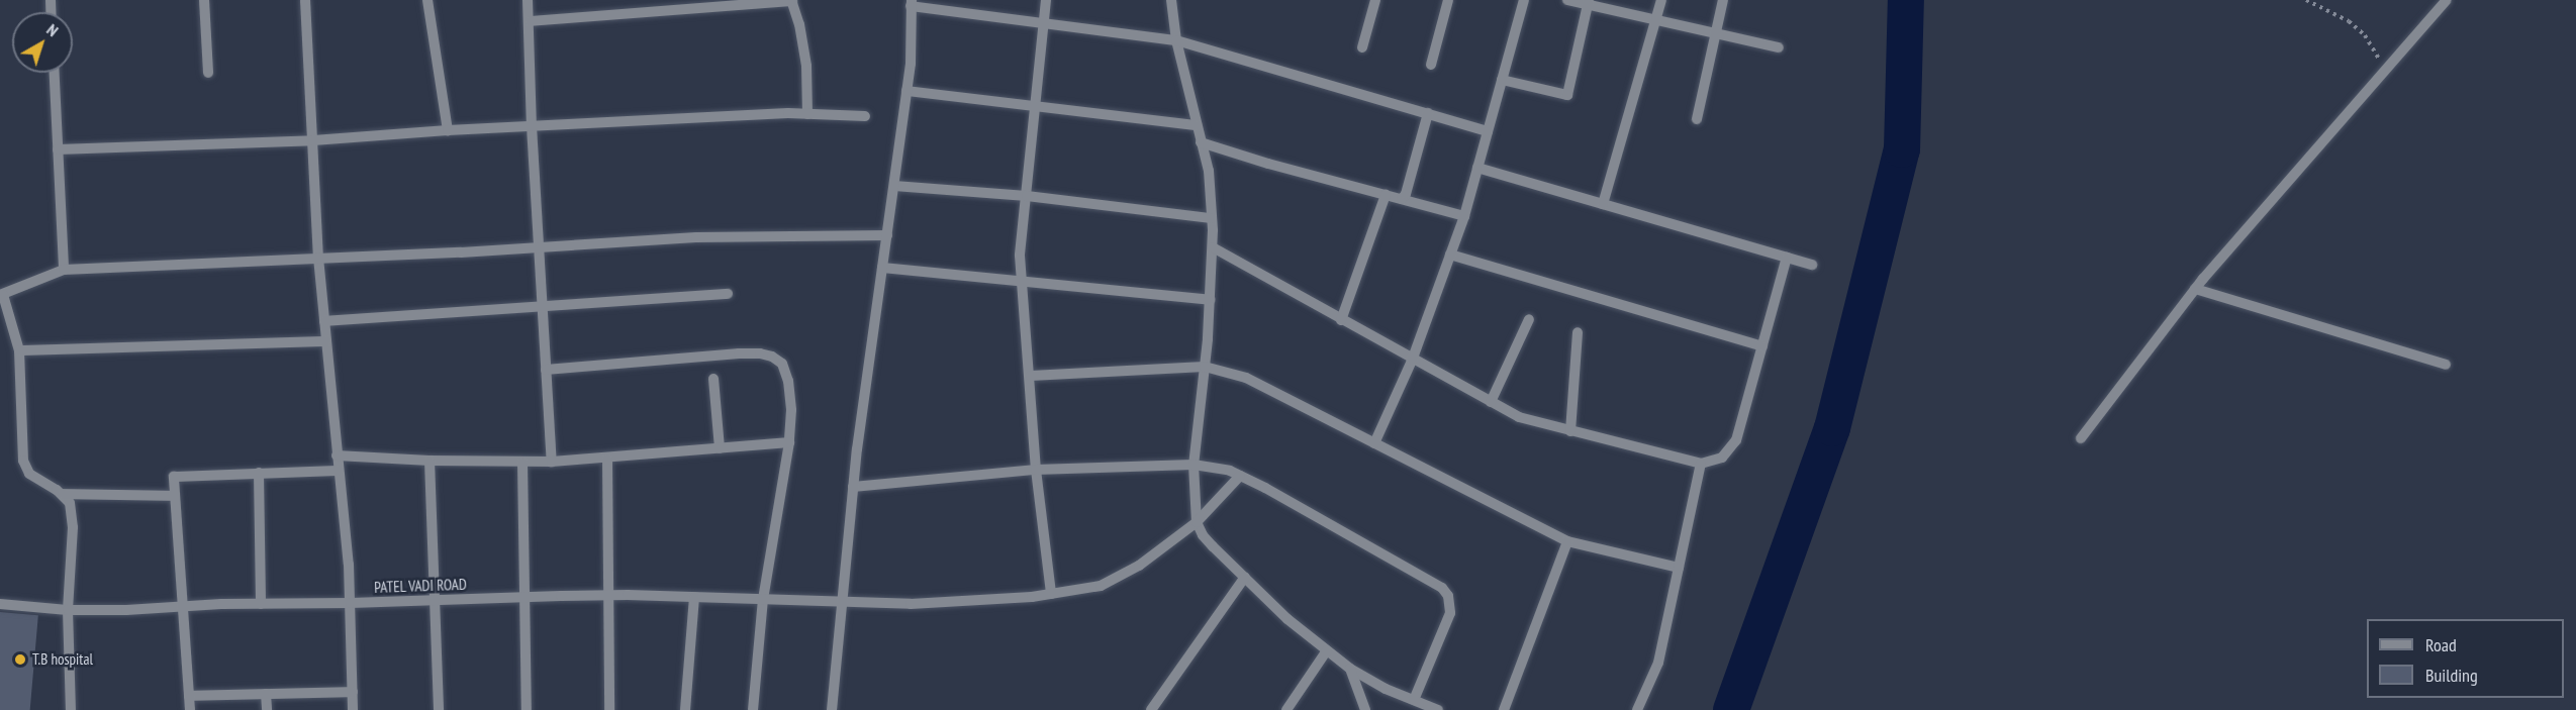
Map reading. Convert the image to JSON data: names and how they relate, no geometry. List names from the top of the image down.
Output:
{
  "streets": {
    "street": ["PATEL VADI ROAD"]
  },
  "places": ["T.B hospital"],
  "legend": ["Road", "Building"],
  "north": "top right"
}
